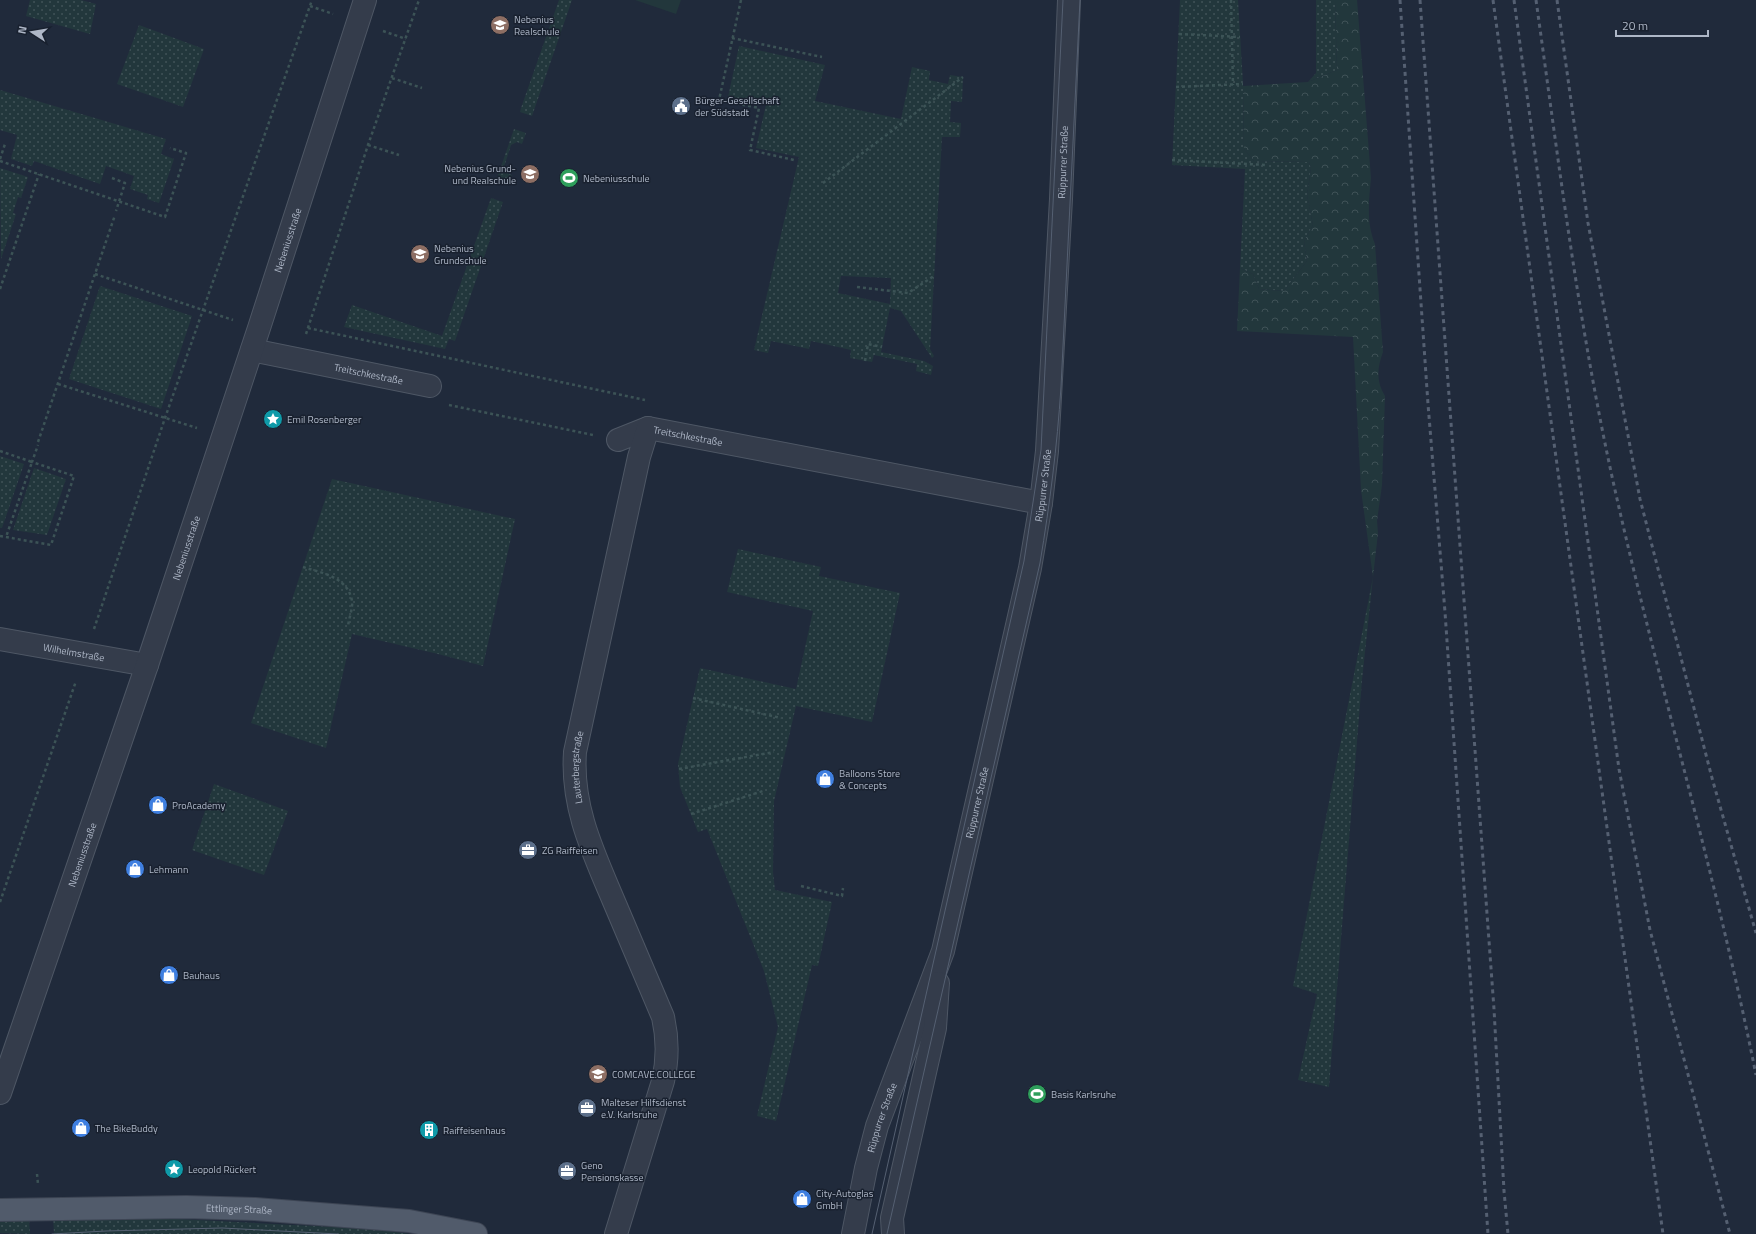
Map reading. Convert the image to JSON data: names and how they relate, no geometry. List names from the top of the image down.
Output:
{
  "streets": {
    "main road": ["Ettlinger Straße"],
    "street": [
      "Rüppurrer Straße",
      "Nebeniusstraße",
      "Treitschkestraße",
      "Wilhelmstraße",
      "Lauterbergstraße"
    ]
  },
  "crossings": [
    ["Rüppurrer Straße", "Treitschkestraße"],
    ["Nebeniusstraße", "Treitschkestraße"],
    ["Nebeniusstraße", "Wilhelmstraße"],
    ["Treitschkestraße", "Lauterbergstraße"]
  ],
  "places": {
    "school or university": [
      "Nebenius Realschule",
      "Nebenius Grund- und Realschule",
      "Nebenius Grundschule",
      "COMCAVE.COLLEGE"
    ],
    "public building": ["Bürger-Gesellschaft der Südstadt"],
    "sports": ["Nebeniusschule", "Basis Karlsruhe"],
    "place": ["Emil Rosenberger", "Leopold Rückert"],
    "shop": [
      "Balloons Store & Concepts",
      "ProAcademy",
      "Lehmann",
      "Bauhaus",
      "The BikeBuddy",
      "City-Autoglas GmbH"
    ],
    "office": ["ZG Raiffeisen", "Malteser Hilfsdienst e.V. Karlsruhe", "Geno Pensionskasse"],
    "building": ["Raiffeisenhaus"]
  },
  "scale_bar": "20 m",
  "north": "left"
}
